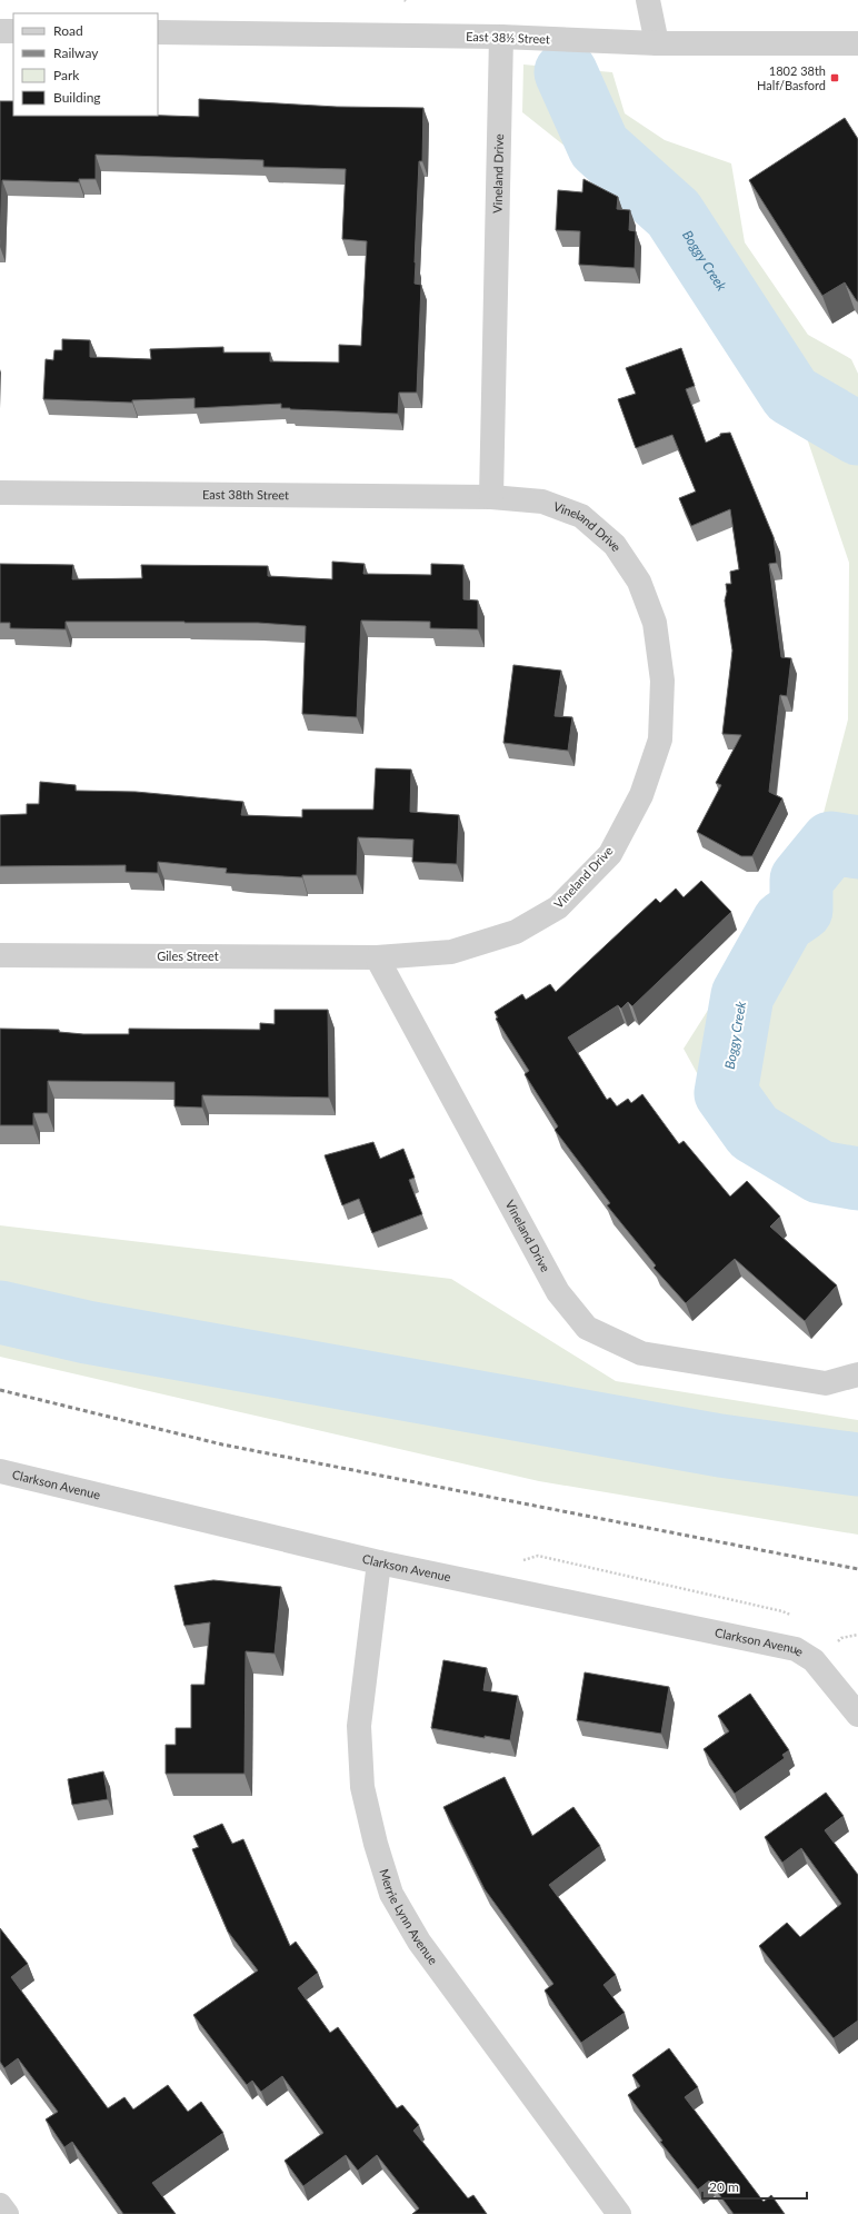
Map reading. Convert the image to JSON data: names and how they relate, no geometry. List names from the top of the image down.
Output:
{
  "streets": {
    "street": [
      "East 38½ Street",
      "Vineland Drive",
      "East 38th Street",
      "Giles Street",
      "Clarkson Avenue",
      "Merrie Lynn Avenue"
    ]
  },
  "crossings": [
    ["East 38½ Street", "Vineland Drive"],
    ["Vineland Drive", "East 38th Street"],
    ["Vineland Drive", "Giles Street"],
    ["Clarkson Avenue", "Merrie Lynn Avenue"]
  ],
  "water": ["Boggy Creek"],
  "places": {
    "transit": ["1802 38th Half/Basford"]
  },
  "legend": [
    "Road",
    "Railway",
    "Park",
    "Building"
  ],
  "scale_bar": "20 m"
}
